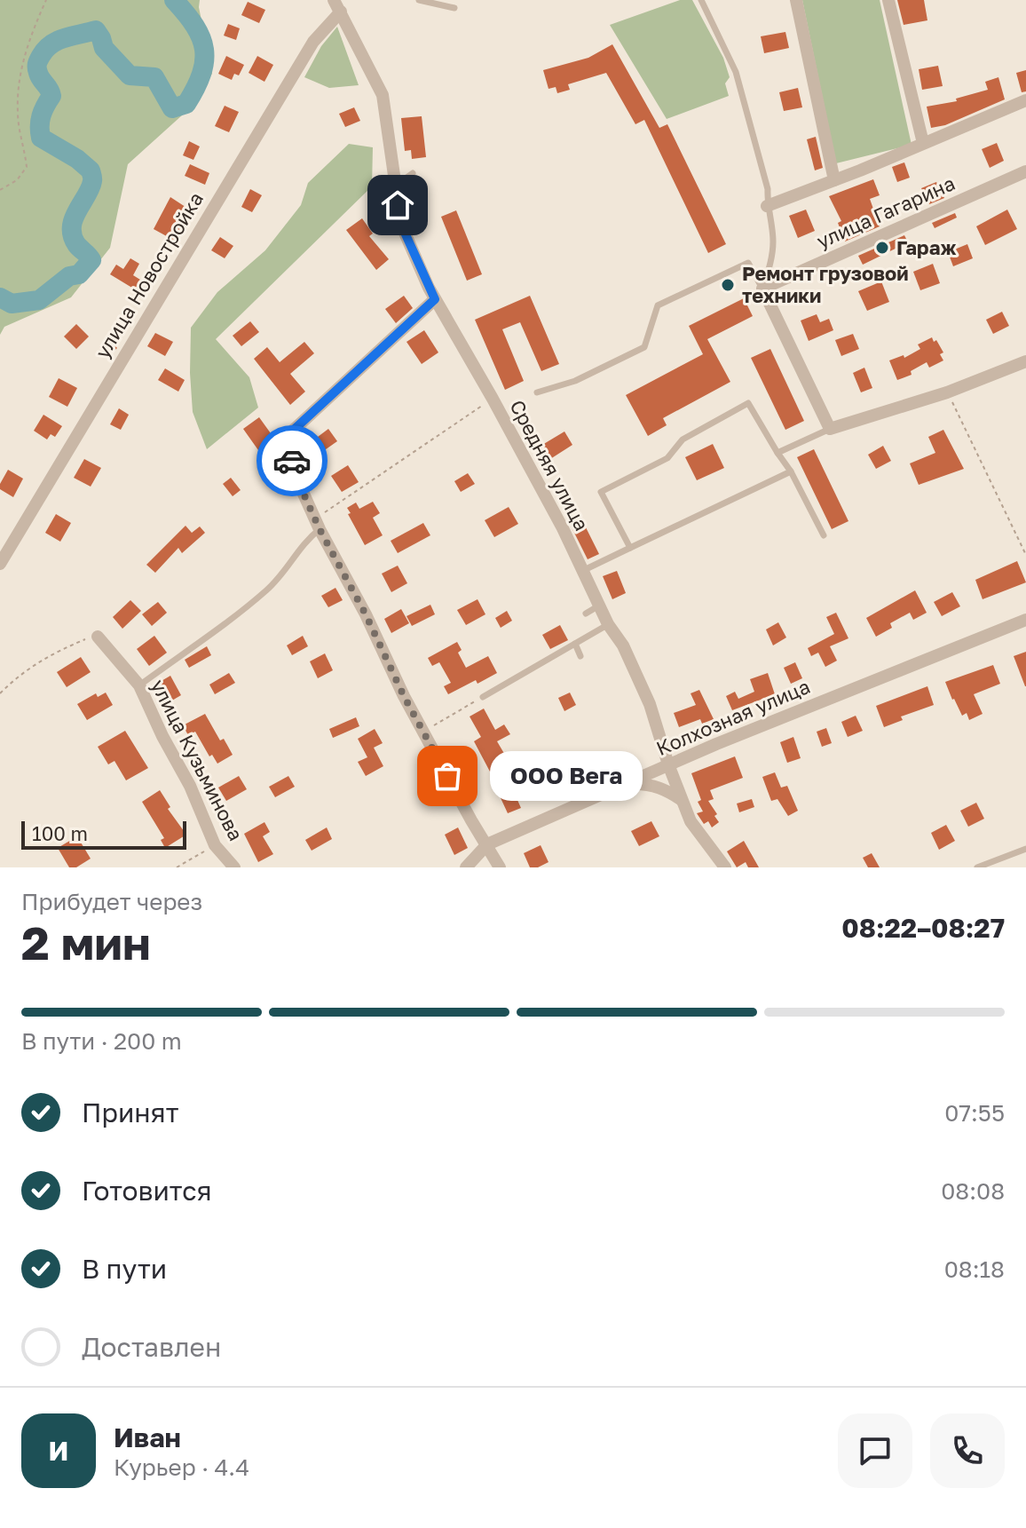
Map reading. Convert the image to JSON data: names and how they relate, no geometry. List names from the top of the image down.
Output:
{
  "streets": {
    "street": [
      "улица Гагарина",
      "улица Новостройка",
      "Средняя улица",
      "Колхозная улица",
      "улица Кузьминова"
    ]
  },
  "crossings": [
    ["улица Новостройка", "Средняя улица"],
    ["Средняя улица", "Колхозная улица"]
  ],
  "places": ["Гараж", "Ремонт грузовой техники", "ООО Вега"],
  "scale_bar": "100 m",
  "page": {
    "bubble": "ООО Вега",
    "scale": "100 m",
    "heading": ["2 мин", "Прибудет через", "08:22–08:27"],
    "panel": ["Иван", "Курьер · 4.4"],
    "bar": "В пути · 200 m",
    "list": [
      ["Принят", "07:55"],
      ["Готовится", "08:08"],
      ["В пути", "08:18"],
      "Доставлен"
    ],
    "round": "И"
  }
}
